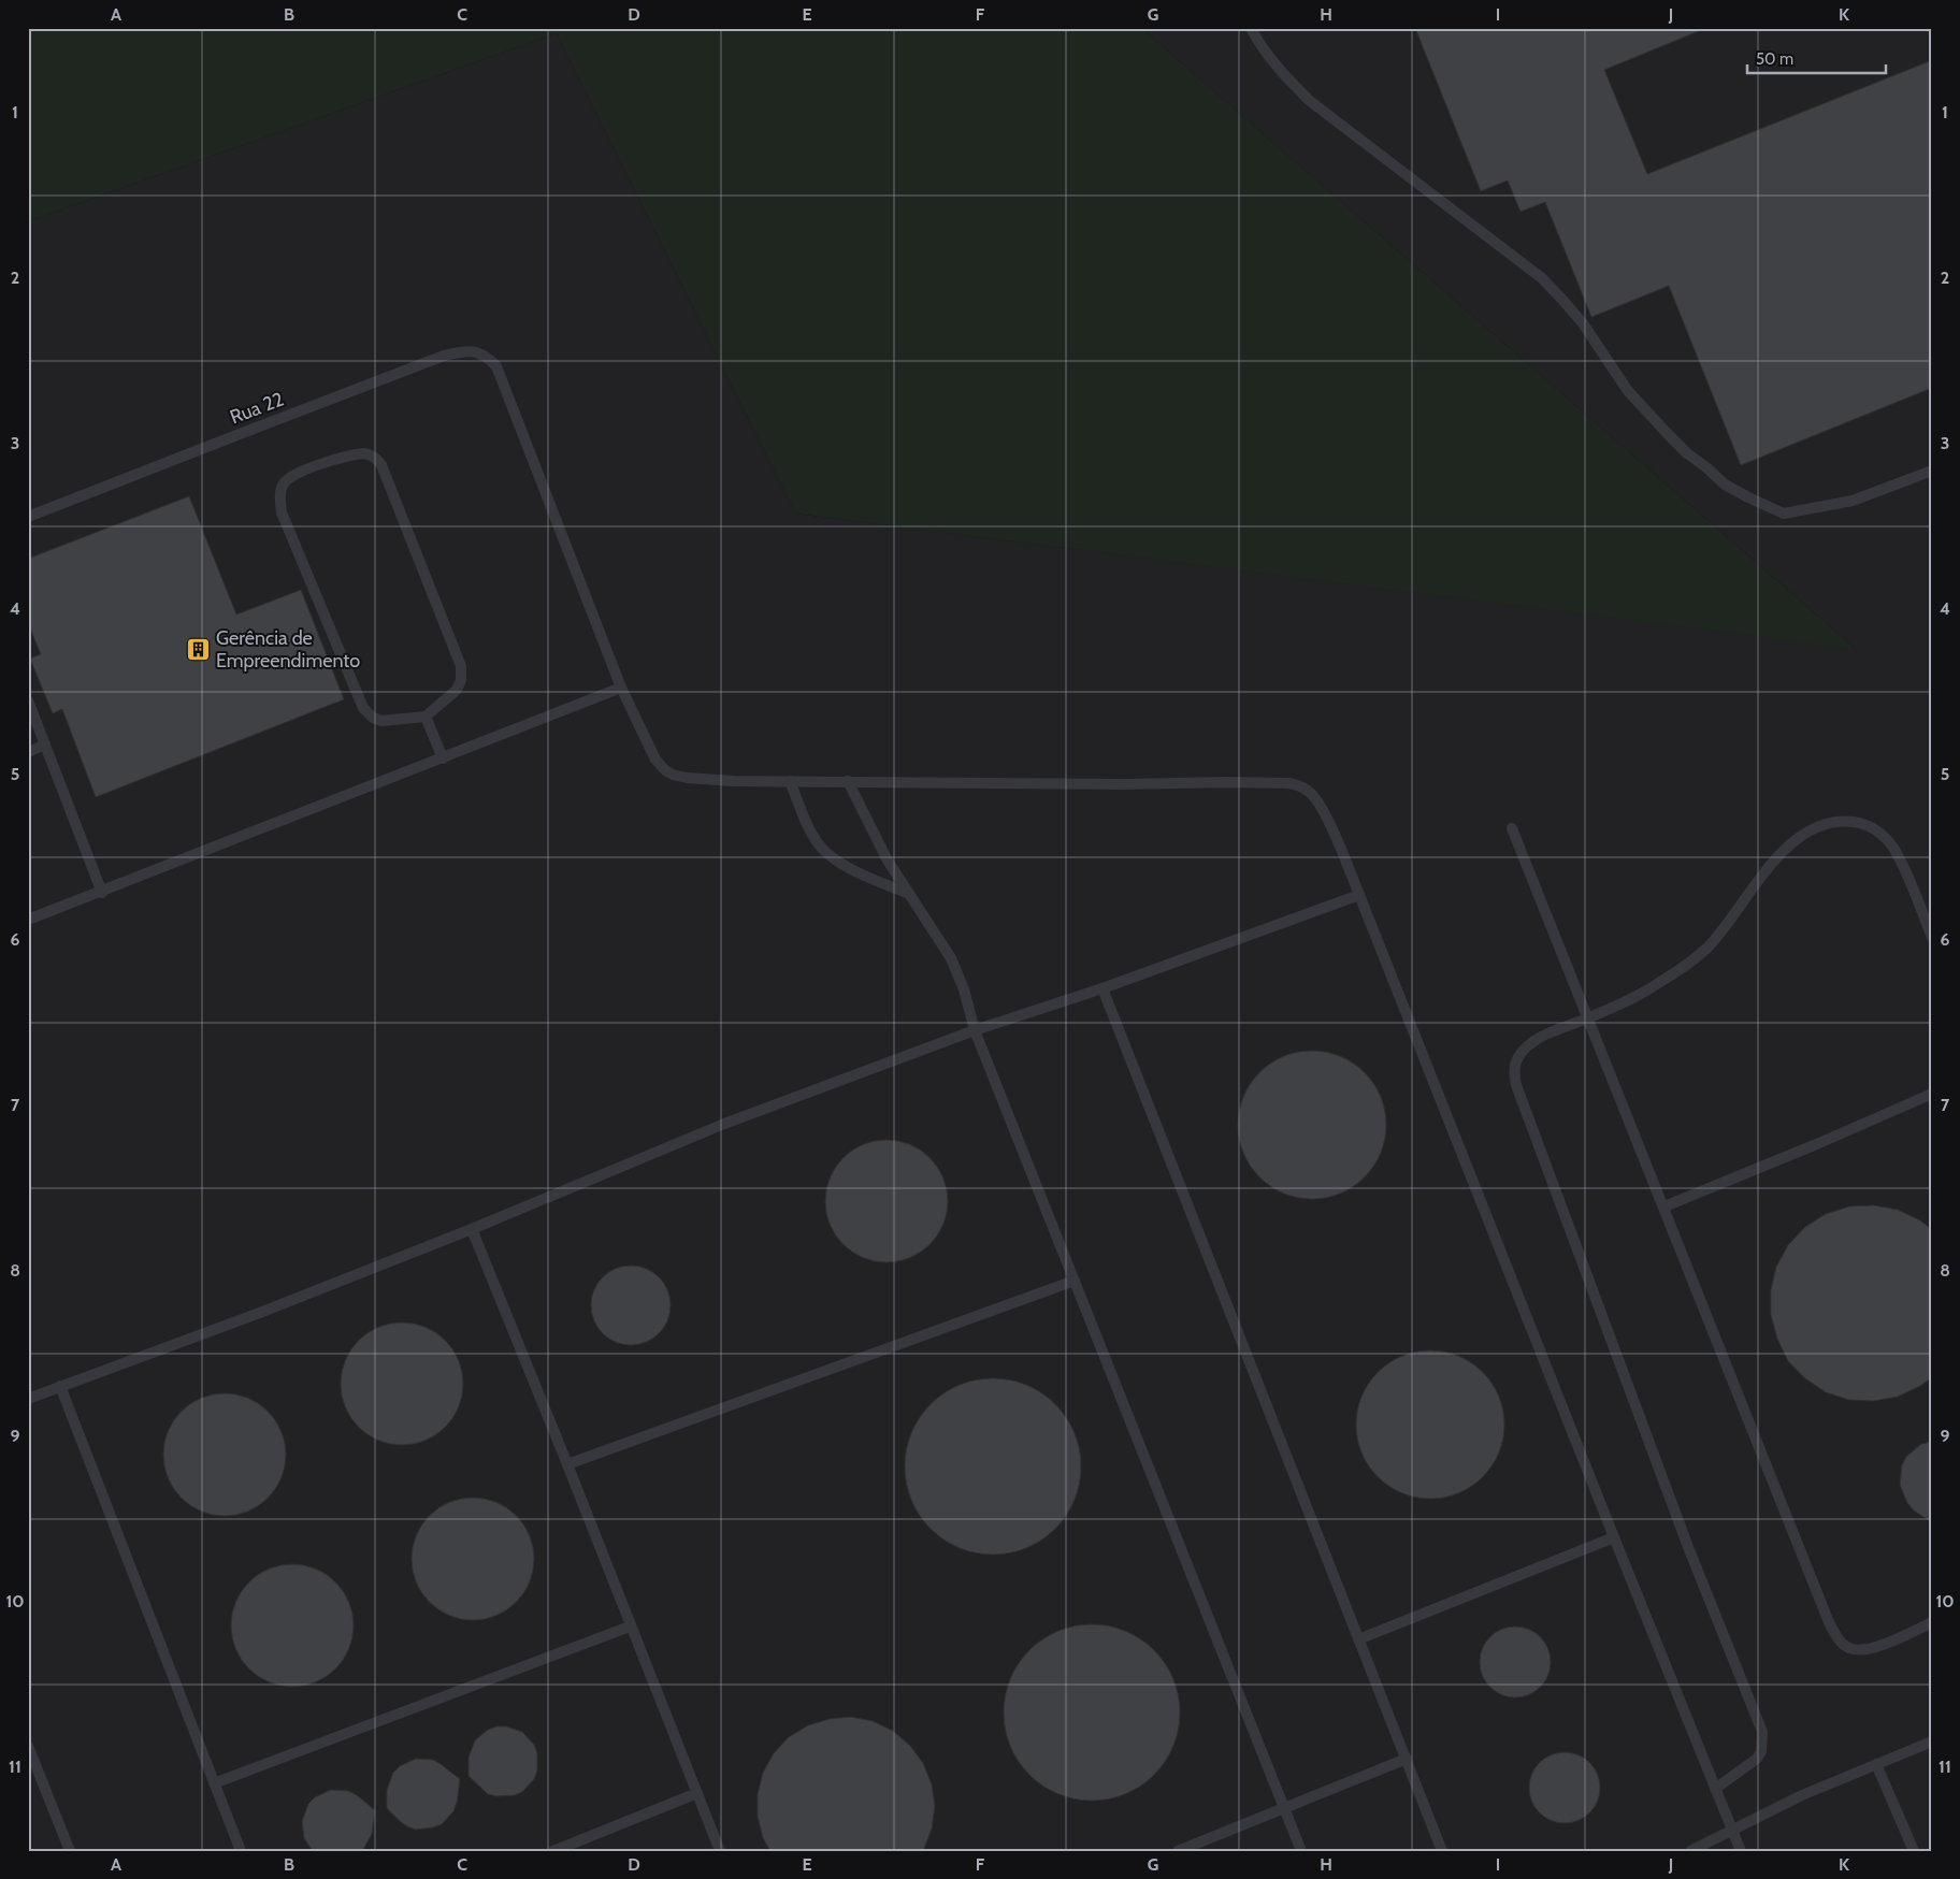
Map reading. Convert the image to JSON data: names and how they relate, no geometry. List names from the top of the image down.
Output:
{
  "streets": {
    "lane": ["Rua 22"]
  },
  "places": {
    "building": ["Gerência de Empreendimento"]
  },
  "scale_bar": "50 m",
  "grid": {
    "columns": [
      "A",
      "B",
      "C",
      "D",
      "E",
      "F",
      "G",
      "H",
      "I",
      "J",
      "K"
    ],
    "rows": [
      "1",
      "2",
      "3",
      "4",
      "5",
      "6",
      "7",
      "8",
      "9",
      "10",
      "11"
    ]
  }
}
